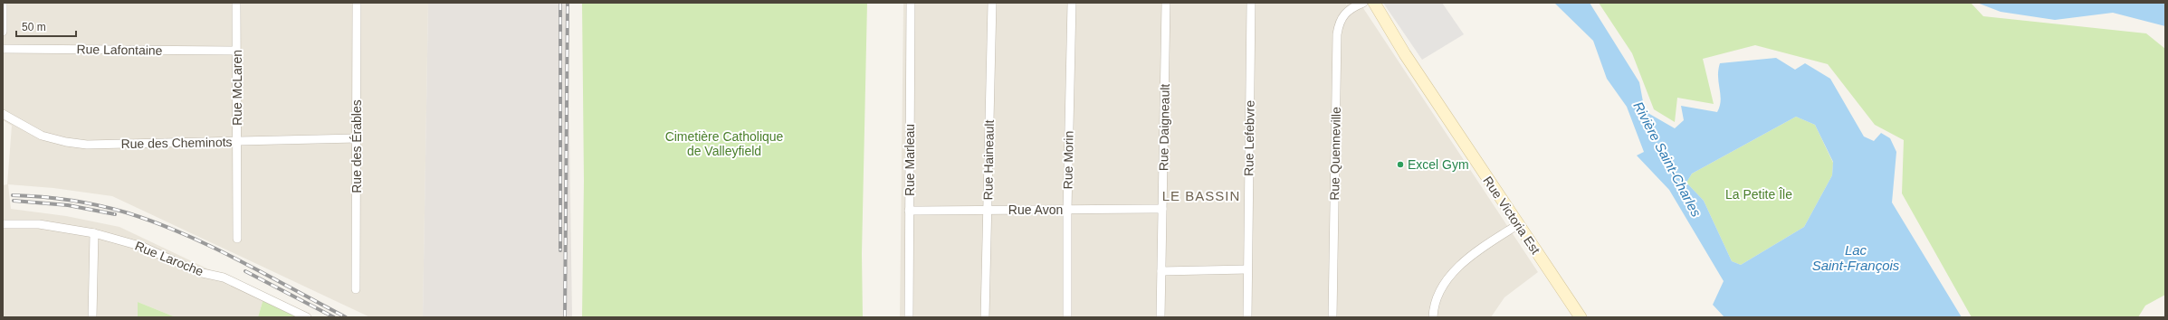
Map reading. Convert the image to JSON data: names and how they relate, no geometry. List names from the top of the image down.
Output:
{
  "streets": {
    "street": [
      "Rue Lafontaine",
      "Rue McLaren",
      "Rue Daigneault",
      "Rue Lefebvre",
      "Rue des Cheminots",
      "Rue des Érables",
      "Rue Quenneville",
      "Rue Marleau",
      "Rue Haineault",
      "Rue Morin",
      "Rue Avon",
      "Rue Victoria Est",
      "Rue Laroche"
    ]
  },
  "crossings": [
    ["Rue Lafontaine", "Rue McLaren"],
    ["Rue McLaren", "Rue des Cheminots"],
    ["Rue Daigneault", "Rue Avon"],
    ["Rue des Cheminots", "Rue des Érables"],
    ["Rue Marleau", "Rue Avon"],
    ["Rue Haineault", "Rue Avon"],
    ["Rue Morin", "Rue Avon"]
  ],
  "districts": ["LE BASSIN"],
  "water": ["Rivière Saint-Charles", "Lac Saint-François"],
  "parks": ["Cimetière Catholique de Valleyfield", "La Petite Île"],
  "places": ["Excel Gym"],
  "scale_bar": "50 m"
}
